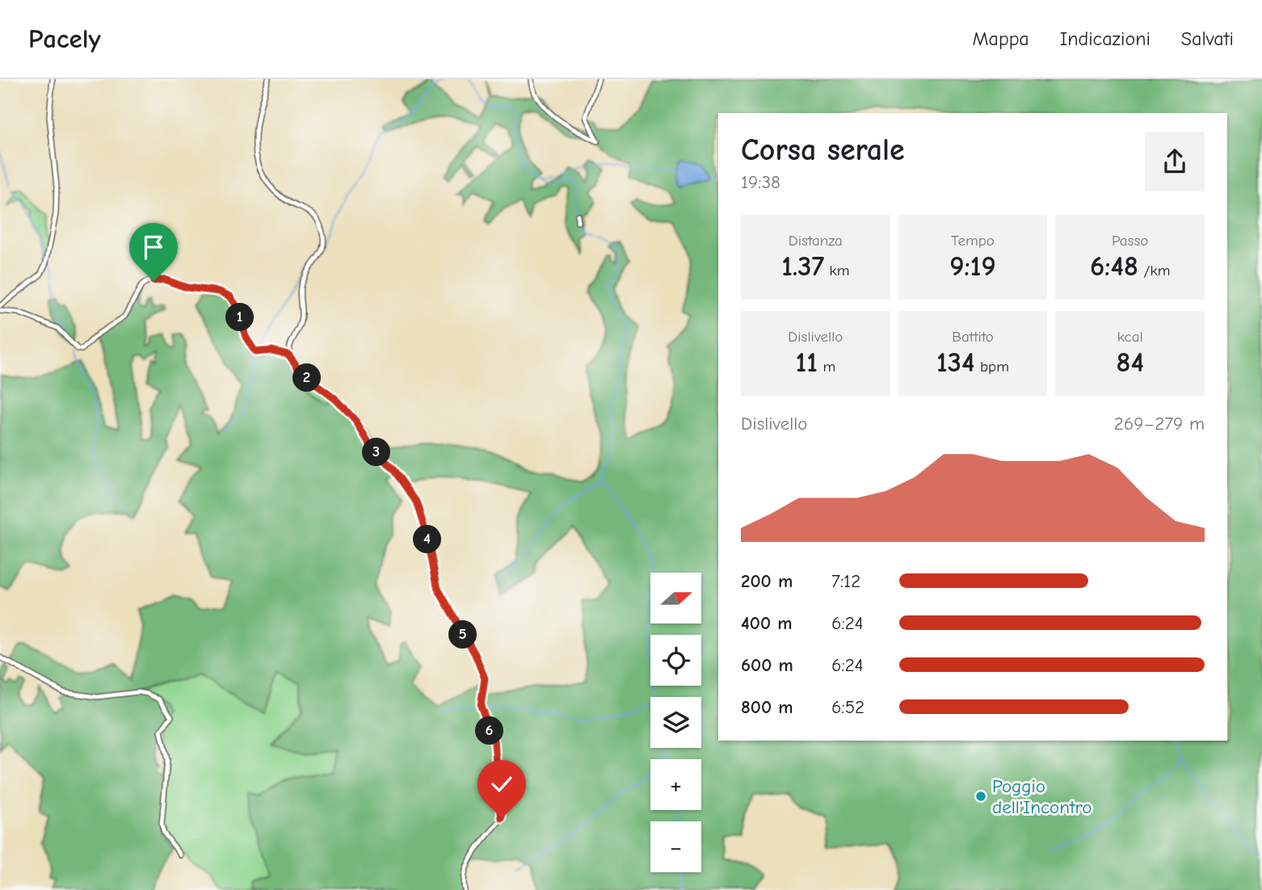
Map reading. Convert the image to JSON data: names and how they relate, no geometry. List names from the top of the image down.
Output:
{
  "places": ["Poggio dell'Incontro"],
  "north": "right",
  "page": {
    "header": "Pacely",
    "nav": ["Mappa", "Indicazioni", "Salvati"],
    "heading": ["Corsa serale", "19:38"],
    "stats": [
      ["Distanza", "1.37 km"],
      ["Tempo", "9:19"],
      ["Passo", "6:48 /km"],
      ["Dislivello", "11 m"],
      ["Battito", "134 bpm"],
      ["kcal", "84"]
    ],
    "pins": [
      "1",
      "2",
      "3",
      "4",
      "5",
      "6"
    ],
    "chart": ["Dislivello", "269–279 m"],
    "list": [
      {
        "name": "200 m",
        "note": "7:12"
      },
      {
        "name": "400 m",
        "note": "6:24"
      },
      {
        "name": "600 m",
        "note": "6:24"
      },
      {
        "name": "800 m",
        "note": "6:52"
      }
    ],
    "map_buttons": ["+", "−"]
  }
}
